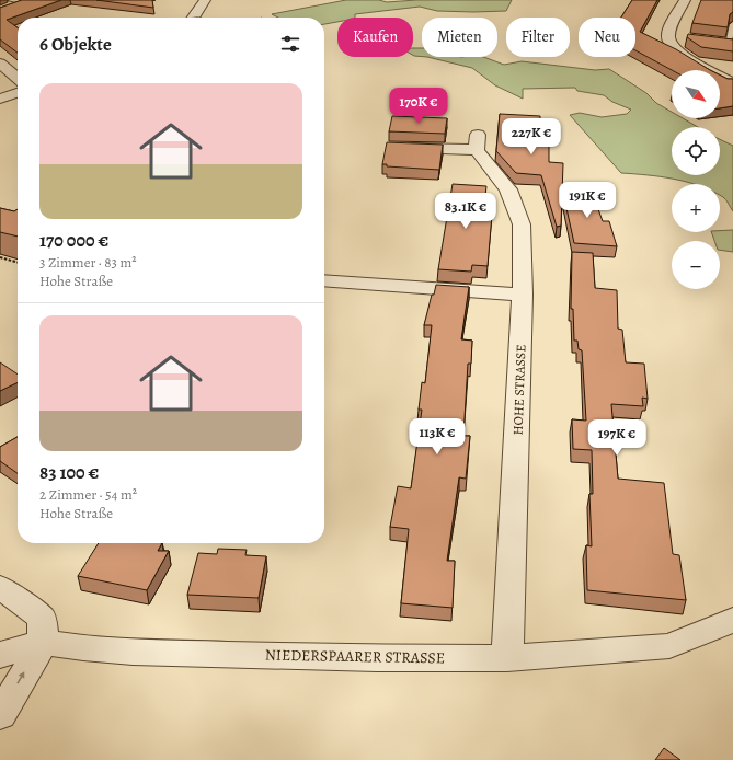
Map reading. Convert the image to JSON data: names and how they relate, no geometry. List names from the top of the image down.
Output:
{
  "streets": {
    "street": ["HOHE STRASSE", "NIEDERSPAARER STRASSE"]
  },
  "crossings": [
    ["HOHE STRASSE", "NIEDERSPAARER STRASSE"]
  ],
  "north": "bottom right",
  "page": {
    "chip": [
      "Kaufen",
      "Mieten",
      "Filter",
      "Neu"
    ],
    "heading": "6 Objekte",
    "map_buttons": ["+", "−"],
    "list": [
      {
        "name": "170 000 €",
        "note": "3 Zimmer · 83 m² · Hohe Straße"
      },
      {
        "name": "83 100 €",
        "note": "2 Zimmer · 54 m² · Hohe Straße"
      }
    ],
    "price": [
      "170K €",
      "227K €",
      "191K €",
      "83.1K €",
      "113K €",
      "197K €"
    ]
  }
}
